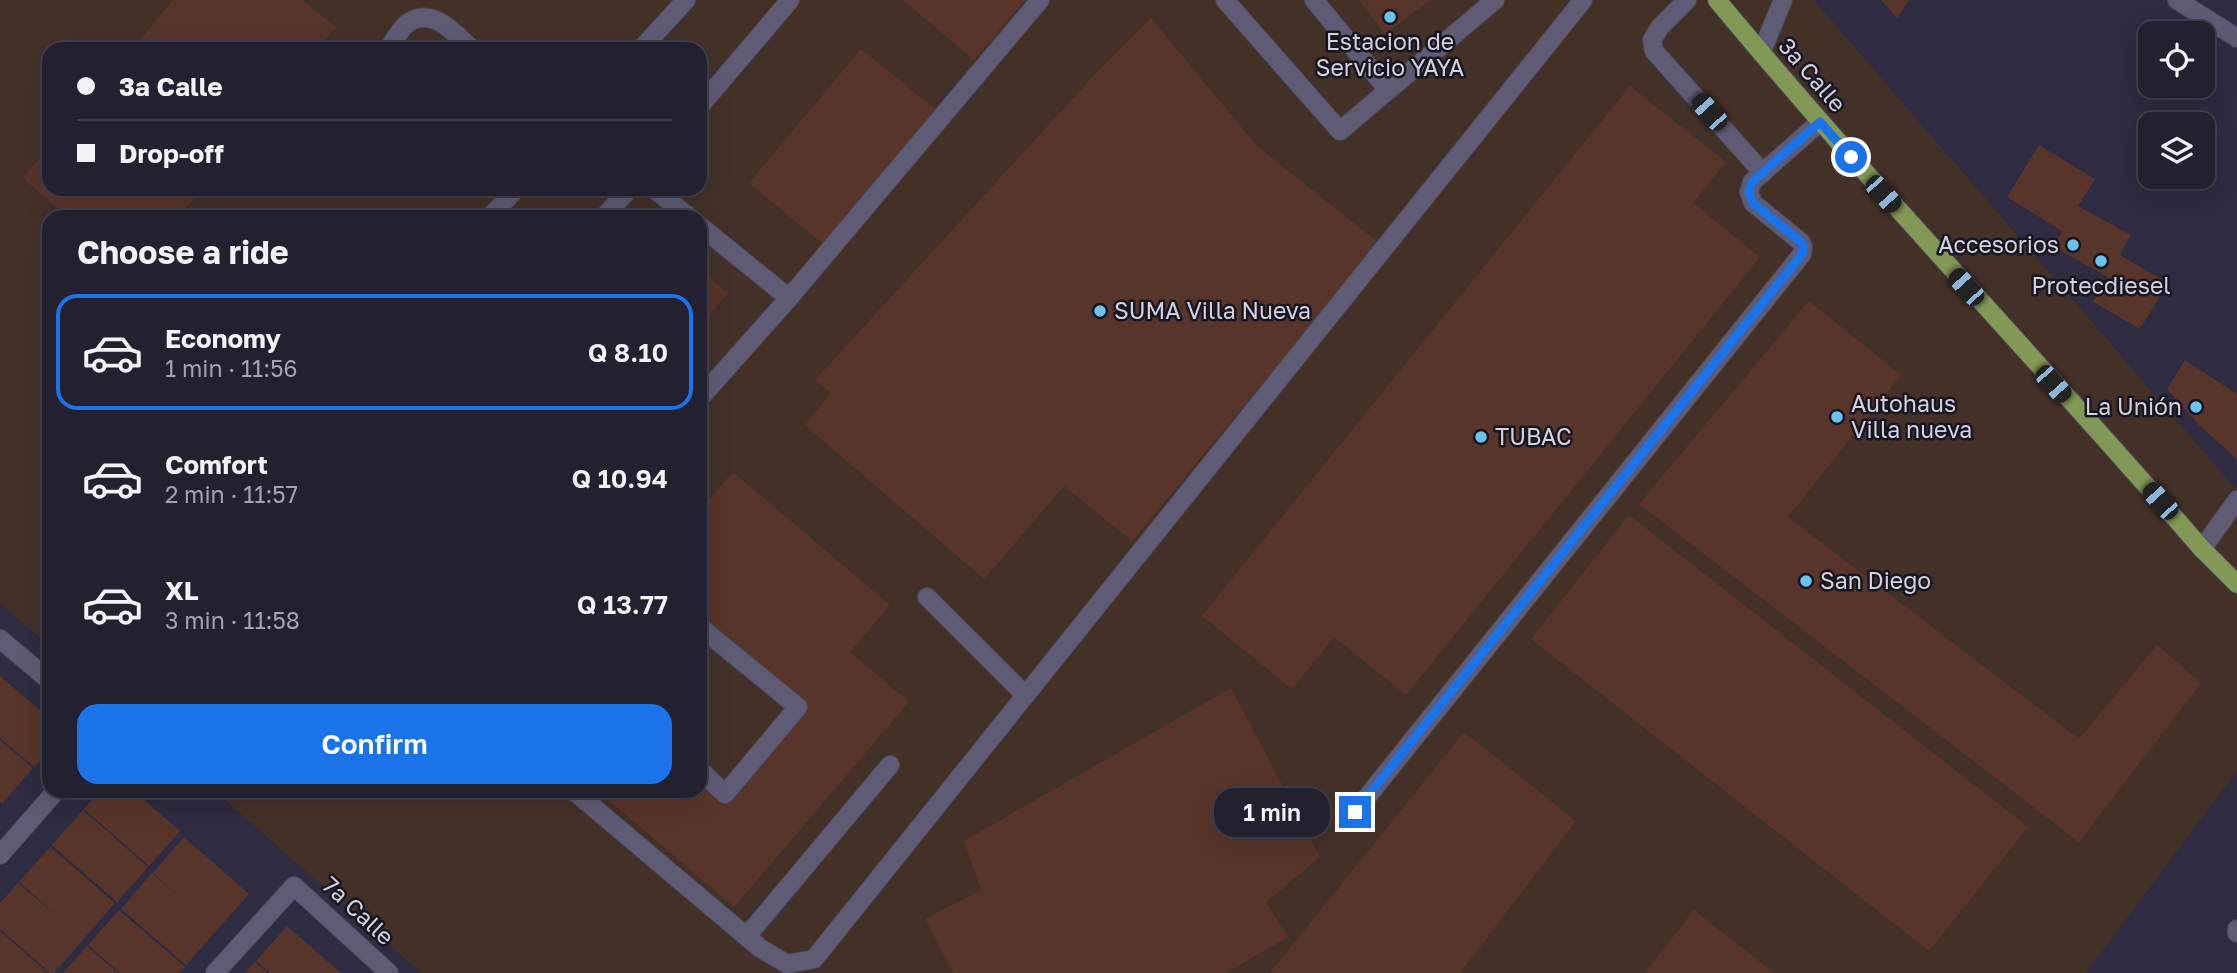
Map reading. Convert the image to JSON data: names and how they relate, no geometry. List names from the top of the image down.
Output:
{
  "streets": {
    "main road": ["3a Calle"],
    "street": ["7a Calle"]
  },
  "places": [
    "Estacion de Servicio YAYA",
    "Accesorios",
    "Protecdiesel",
    "SUMA Villa Nueva",
    "La Unión",
    "Autohaus Villa nueva",
    "TUBAC",
    "San Diego"
  ],
  "page": {
    "banner": ["3a Calle", "Drop-off"],
    "heading": "Choose a ride",
    "list": [
      {
        "name": "Economy",
        "note": "1 min · 11:56",
        "value": "Q 8.10"
      },
      {
        "name": "Comfort",
        "note": "2 min · 11:57",
        "value": "Q 10.94"
      },
      {
        "name": "XL",
        "note": "3 min · 11:58",
        "value": "Q 13.77"
      }
    ],
    "buttons": "Confirm",
    "bubble": "1 min"
  }
}
